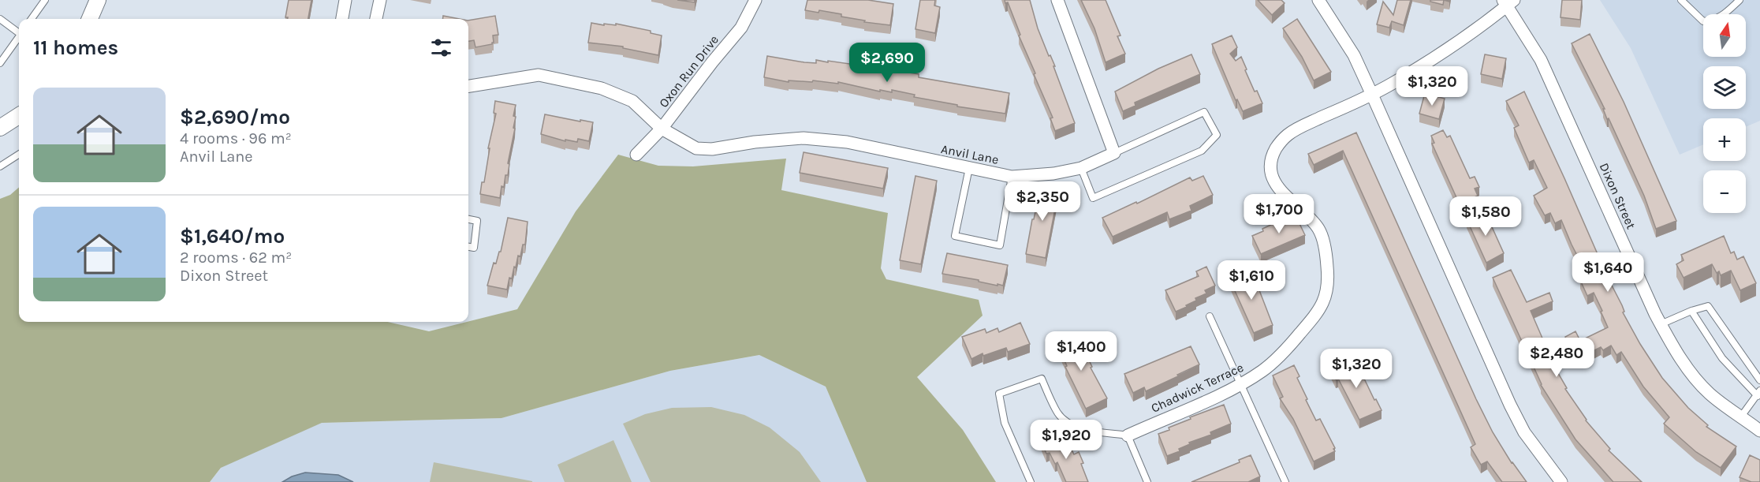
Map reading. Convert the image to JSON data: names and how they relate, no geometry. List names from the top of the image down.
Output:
{
  "streets": {
    "street": [
      "Oxon Run Drive",
      "Anvil Lane",
      "Dixon Street",
      "Chadwick Terrace"
    ]
  },
  "crossings": [
    ["Oxon Run Drive", "Anvil Lane"],
    ["Dixon Street", "Chadwick Terrace"]
  ],
  "north": "top",
  "page": {
    "map_buttons": ["+", "−"],
    "heading": "11 homes",
    "price": [
      "$2,690",
      "$1,320",
      "$2,350",
      "$1,700",
      "$1,580",
      "$1,640",
      "$1,610",
      "$1,400",
      "$2,480",
      "$1,320",
      "$1,920"
    ],
    "list": [
      {
        "name": "$2,690/mo",
        "note": "4 rooms · 96 m² · Anvil Lane"
      },
      {
        "name": "$1,640/mo",
        "note": "2 rooms · 62 m² · Dixon Street"
      }
    ]
  }
}
